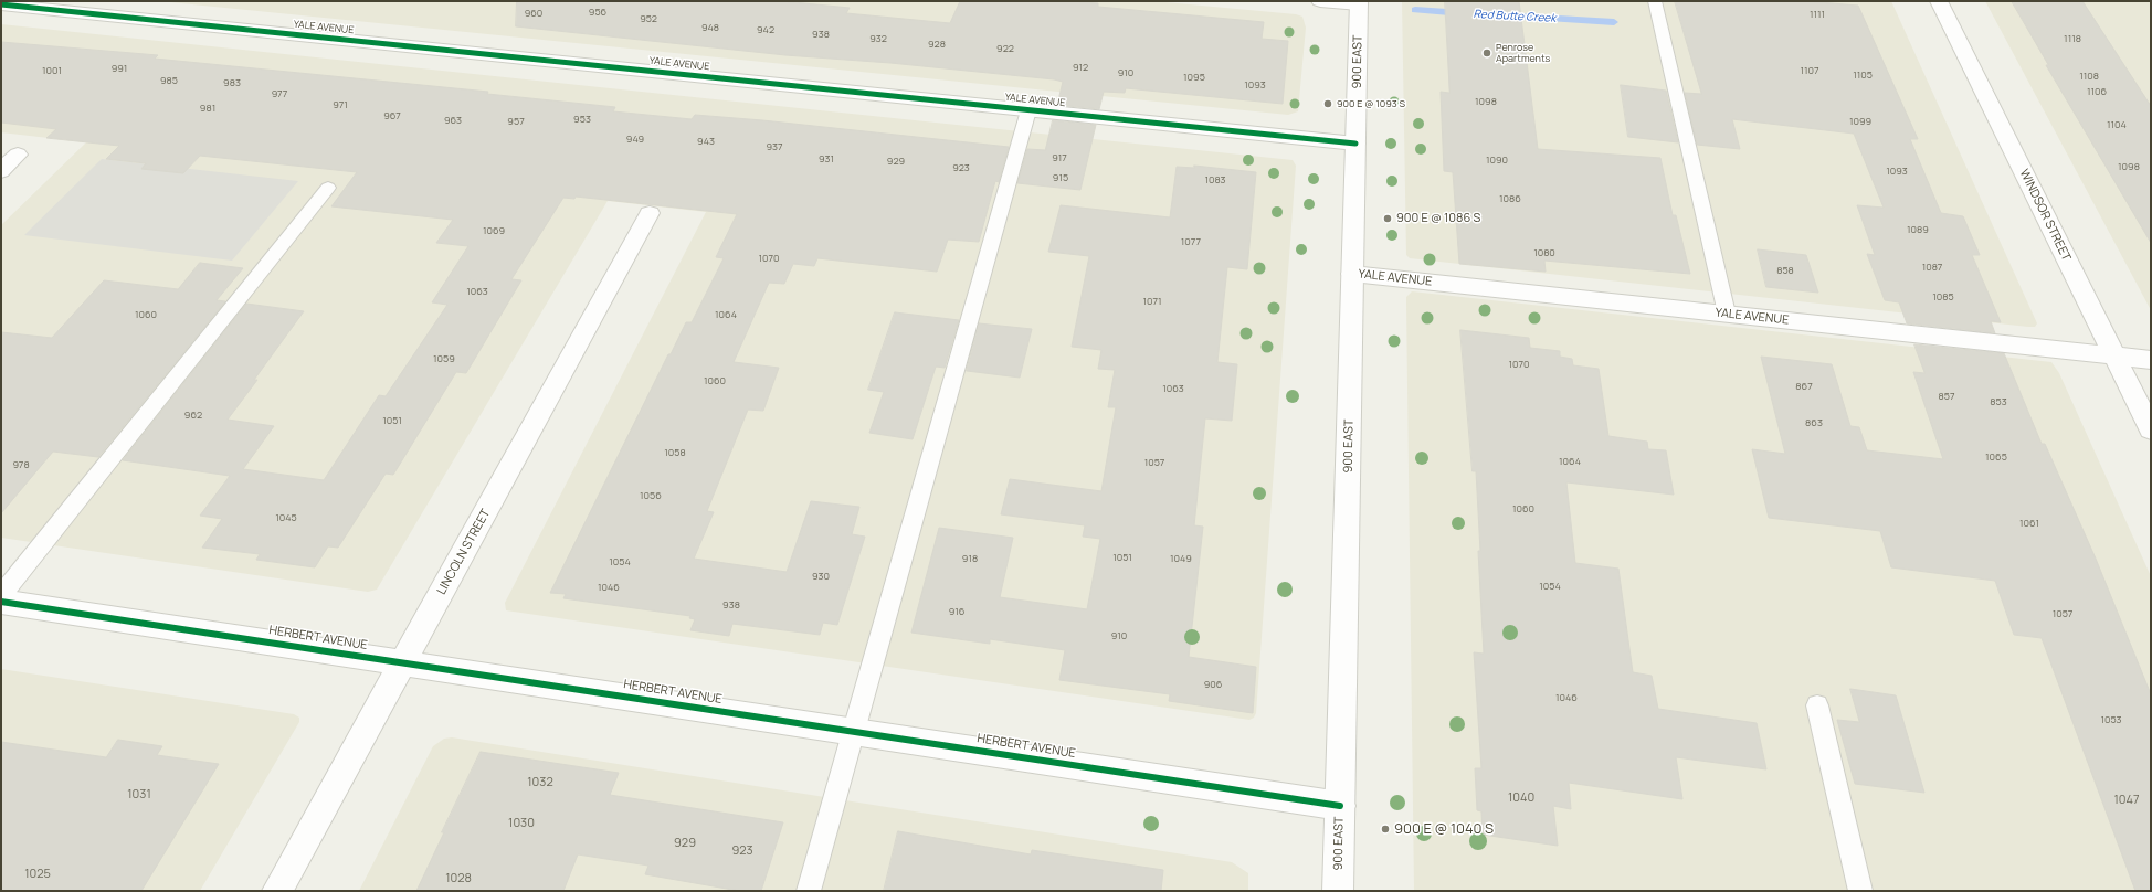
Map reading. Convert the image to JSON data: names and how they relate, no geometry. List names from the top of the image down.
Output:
{
  "streets": {
    "street": [
      "YALE AVENUE",
      "900 EAST",
      "WINDSOR STREET",
      "LINCOLN STREET",
      "HERBERT AVENUE"
    ]
  },
  "crossings": [
    ["YALE AVENUE", "900 EAST"],
    ["YALE AVENUE", "WINDSOR STREET"],
    ["900 EAST", "HERBERT AVENUE"],
    ["LINCOLN STREET", "HERBERT AVENUE"]
  ],
  "water": ["Red Butte Creek"],
  "places": [
    "Penrose Apartments",
    "900 E @ 1093 S",
    "900 E @ 1086 S",
    "900 E @ 1040 S"
  ],
  "house_numbers": [
    "956",
    "960",
    "1111",
    "952",
    "948",
    "942",
    "938",
    "932",
    "1118",
    "928",
    "922",
    "912",
    "991",
    "1001",
    "1107",
    "910",
    "1105",
    "1108",
    "1095",
    "985",
    "983",
    "1093",
    "1106",
    "977",
    "1098",
    "971",
    "981",
    "967",
    "953",
    "963",
    "957",
    "1099",
    "1104",
    "949",
    "943",
    "937",
    "917",
    "931",
    "1090",
    "929",
    "1098",
    "923",
    "1093",
    "915",
    "1083",
    "1086",
    "1089",
    "1069",
    "1077",
    "1080",
    "1070",
    "1087",
    "858",
    "1063",
    "1085",
    "1071",
    "1060",
    "1064",
    "1059",
    "1070",
    "1060",
    "867",
    "1063",
    "857",
    "853",
    "962",
    "1051",
    "863",
    "1058",
    "1065",
    "1064",
    "1057",
    "978",
    "1056",
    "1060",
    "1045",
    "1061",
    "1051",
    "918",
    "1049",
    "1054",
    "930",
    "1054",
    "1046",
    "938",
    "916",
    "1057",
    "910",
    "906",
    "1046",
    "1053",
    "1032",
    "1031",
    "1040",
    "1047",
    "1030",
    "929",
    "923",
    "1025",
    "1028"
  ]
}
